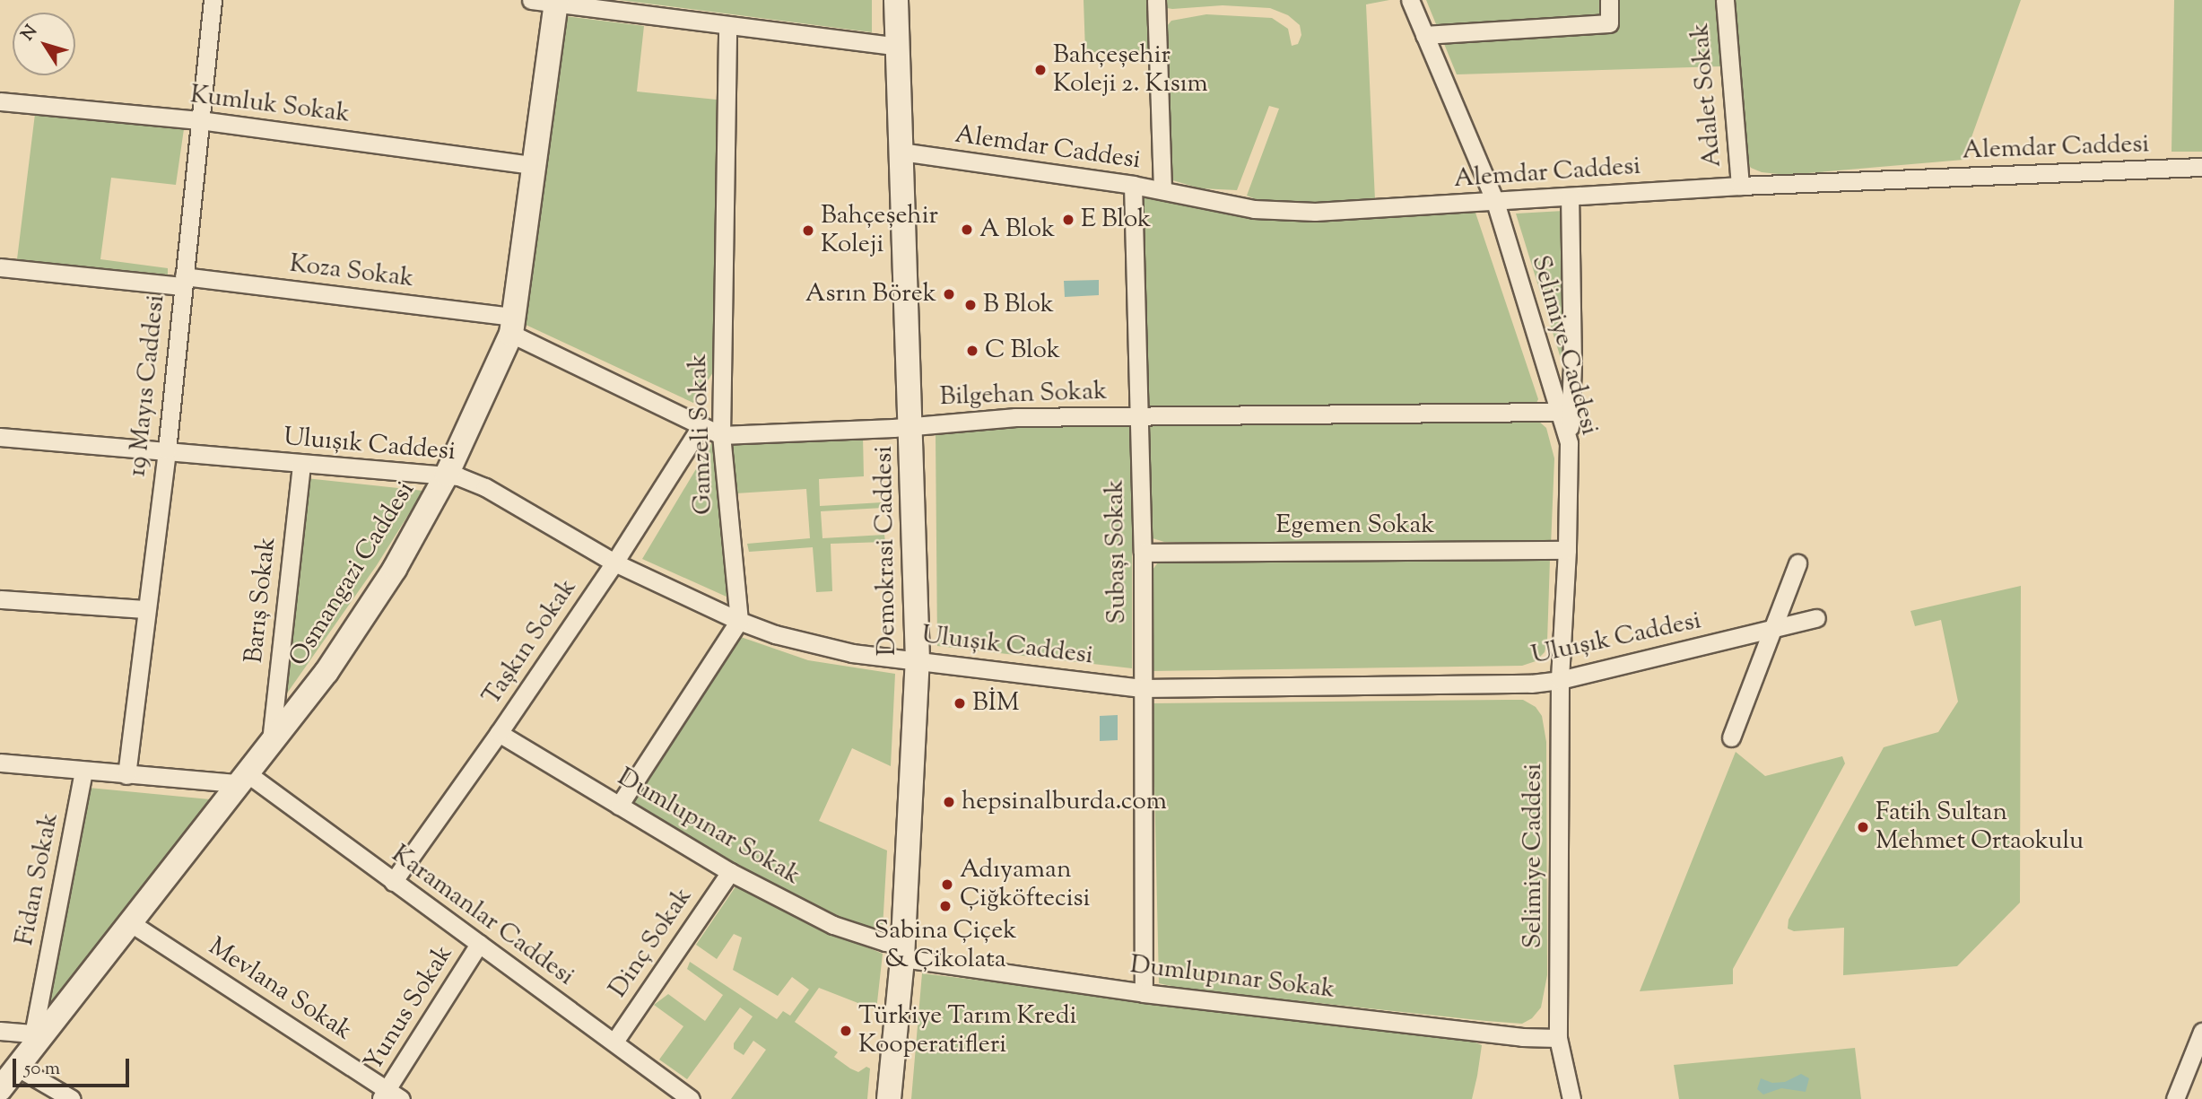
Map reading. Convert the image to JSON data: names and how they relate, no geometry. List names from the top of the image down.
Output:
{
  "streets": {
    "street": [
      "Adalet Sokak",
      "Kumluk Sokak",
      "Alemdar Caddesi",
      "Koza Sokak",
      "Selimiye Caddesi",
      "19 Mayıs Caddesi",
      "Bilgehan Sokak",
      "Gamzeli Sokak",
      "Uluışık Caddesi",
      "Egemen Sokak",
      "Demokrasi Caddesi",
      "Subaşı Sokak",
      "Osmangazi Caddesi",
      "Barış Sokak",
      "Taşkın Sokak",
      "Dumlupınar Sokak",
      "Fidan Sokak",
      "Karamanlar Caddesi",
      "Dinç Sokak",
      "Mevlana Sokak",
      "Yunus Sokak"
    ]
  },
  "crossings": [
    ["Adalet Sokak", "Alemdar Caddesi"],
    ["Kumluk Sokak", "19 Mayıs Caddesi"],
    ["Kumluk Sokak", "Osmangazi Caddesi"],
    ["Alemdar Caddesi", "Selimiye Caddesi"],
    ["Alemdar Caddesi", "Demokrasi Caddesi"],
    ["Alemdar Caddesi", "Subaşı Sokak"],
    ["Koza Sokak", "19 Mayıs Caddesi"],
    ["Koza Sokak", "Bilgehan Sokak"],
    ["Koza Sokak", "Osmangazi Caddesi"],
    ["Selimiye Caddesi", "Bilgehan Sokak"],
    ["Selimiye Caddesi", "Uluışık Caddesi"],
    ["Selimiye Caddesi", "Egemen Sokak"],
    ["Selimiye Caddesi", "Dumlupınar Sokak"],
    ["19 Mayıs Caddesi", "Uluışık Caddesi"],
    ["Bilgehan Sokak", "Gamzeli Sokak"],
    ["Bilgehan Sokak", "Demokrasi Caddesi"],
    ["Bilgehan Sokak", "Subaşı Sokak"],
    ["Bilgehan Sokak", "Osmangazi Caddesi"],
    ["Bilgehan Sokak", "Taşkın Sokak"],
    ["Gamzeli Sokak", "Uluışık Caddesi"],
    ["Uluışık Caddesi", "Demokrasi Caddesi"],
    ["Uluışık Caddesi", "Subaşı Sokak"],
    ["Uluışık Caddesi", "Osmangazi Caddesi"],
    ["Uluışık Caddesi", "Barış Sokak"],
    ["Uluışık Caddesi", "Taşkın Sokak"],
    ["Egemen Sokak", "Subaşı Sokak"],
    ["Demokrasi Caddesi", "Dumlupınar Sokak"],
    ["Subaşı Sokak", "Dumlupınar Sokak"],
    ["Osmangazi Caddesi", "Barış Sokak"],
    ["Osmangazi Caddesi", "Fidan Sokak"],
    ["Osmangazi Caddesi", "Karamanlar Caddesi"],
    ["Osmangazi Caddesi", "Mevlana Sokak"],
    ["Taşkın Sokak", "Dumlupınar Sokak"],
    ["Taşkın Sokak", "Karamanlar Caddesi"],
    ["Dumlupınar Sokak", "Dinç Sokak"],
    ["Karamanlar Caddesi", "Dinç Sokak"],
    ["Karamanlar Caddesi", "Yunus Sokak"],
    ["Mevlana Sokak", "Yunus Sokak"]
  ],
  "places": [
    "Bahçeşehir Koleji 2. Kısım",
    "E Blok",
    "A Blok",
    "Bahçeşehir Koleji",
    "Asrın Börek",
    "B Blok",
    "C Blok",
    "BİM",
    "hepsinalburda.com",
    "Fatih Sultan Mehmet Ortaokulu",
    "Adıyaman Çiğköftecisi",
    "Sabina Çiçek & Çikolata",
    "Türkiye Tarım Kredi Kooperatifleri"
  ],
  "scale_bar": "50 m",
  "north": "top left"
}
